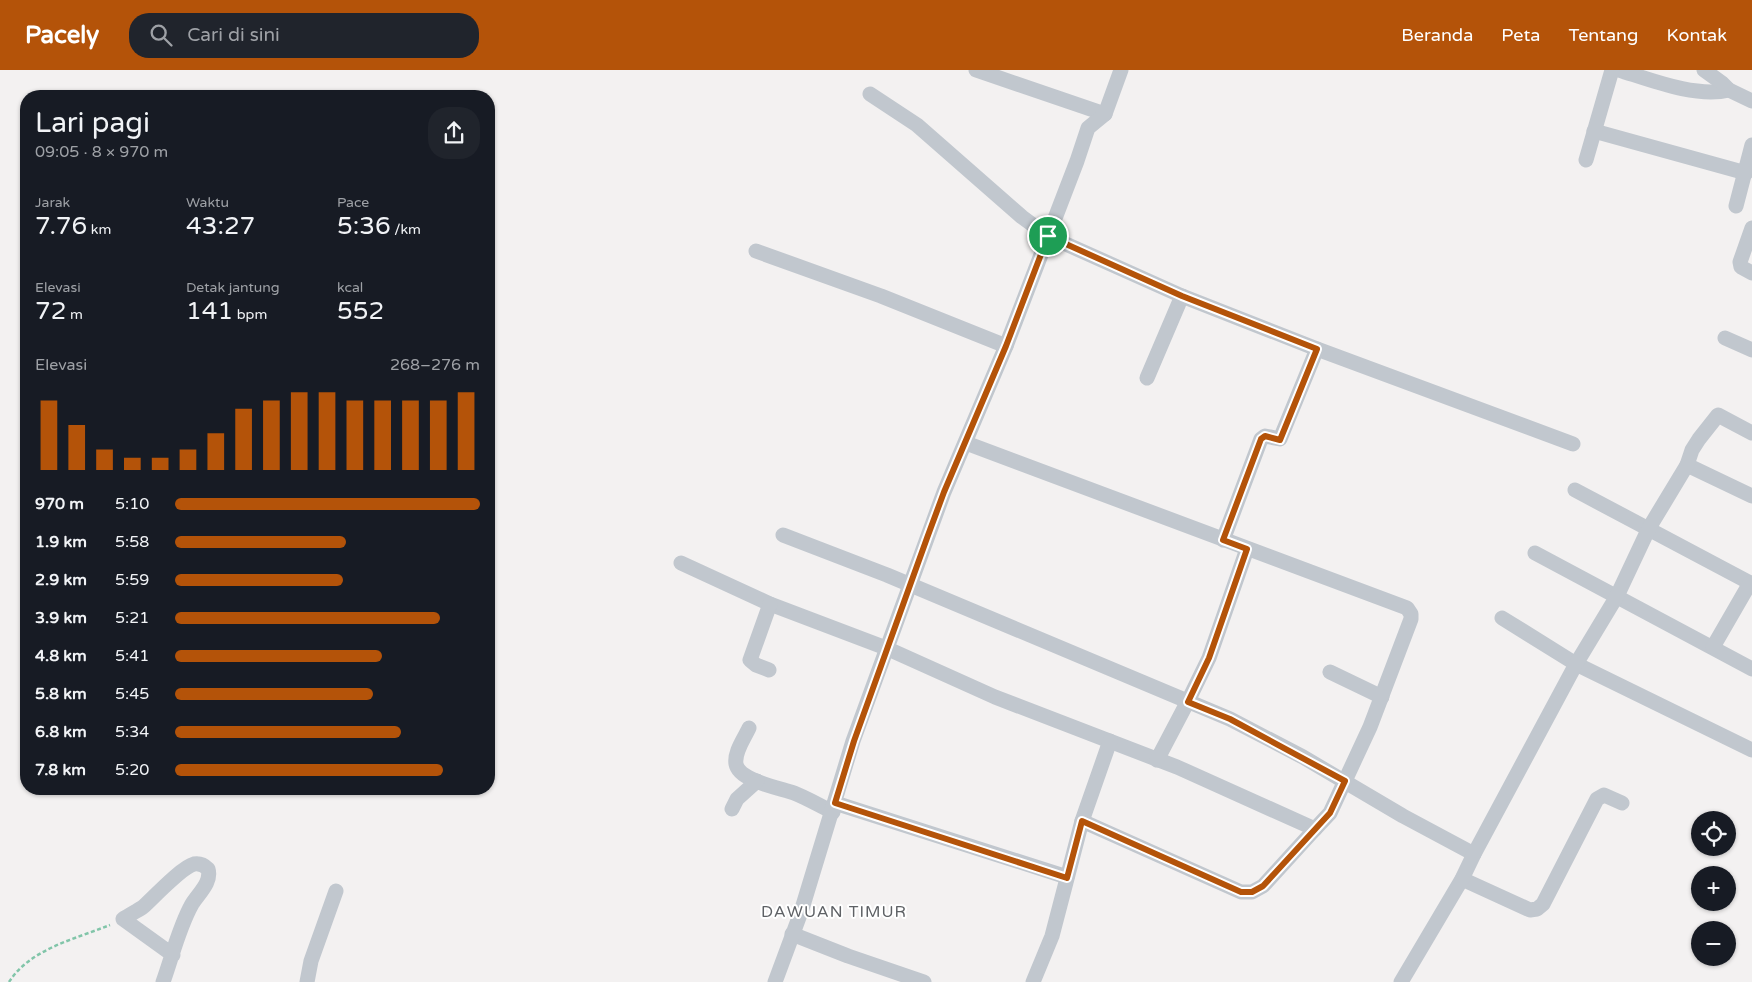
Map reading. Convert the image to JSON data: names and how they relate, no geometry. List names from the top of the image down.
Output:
{
  "districts": ["DAWUAN TIMUR"],
  "page": {
    "header": "Pacely",
    "search": "Cari di sini",
    "nav": [
      "Beranda",
      "Peta",
      "Tentang",
      "Kontak"
    ],
    "heading": ["Lari pagi", "09:05 · 8 × 970 m"],
    "stats": [
      ["Jarak", "7.76 km"],
      ["Waktu", "43:27"],
      ["Pace", "5:36 /km"],
      ["Elevasi", "72 m"],
      ["Detak jantung", "141 bpm"],
      ["kcal", "552"]
    ],
    "chart": ["Elevasi", "268–276 m"],
    "list": [
      {
        "name": "970 m",
        "note": "5:10"
      },
      {
        "name": "1.9 km",
        "note": "5:58"
      },
      {
        "name": "2.9 km",
        "note": "5:59"
      },
      {
        "name": "3.9 km",
        "note": "5:21"
      },
      {
        "name": "4.8 km",
        "note": "5:41"
      },
      {
        "name": "5.8 km",
        "note": "5:45"
      },
      {
        "name": "6.8 km",
        "note": "5:34"
      },
      {
        "name": "7.8 km",
        "note": "5:20"
      }
    ],
    "map_buttons": ["+", "−"]
  }
}
